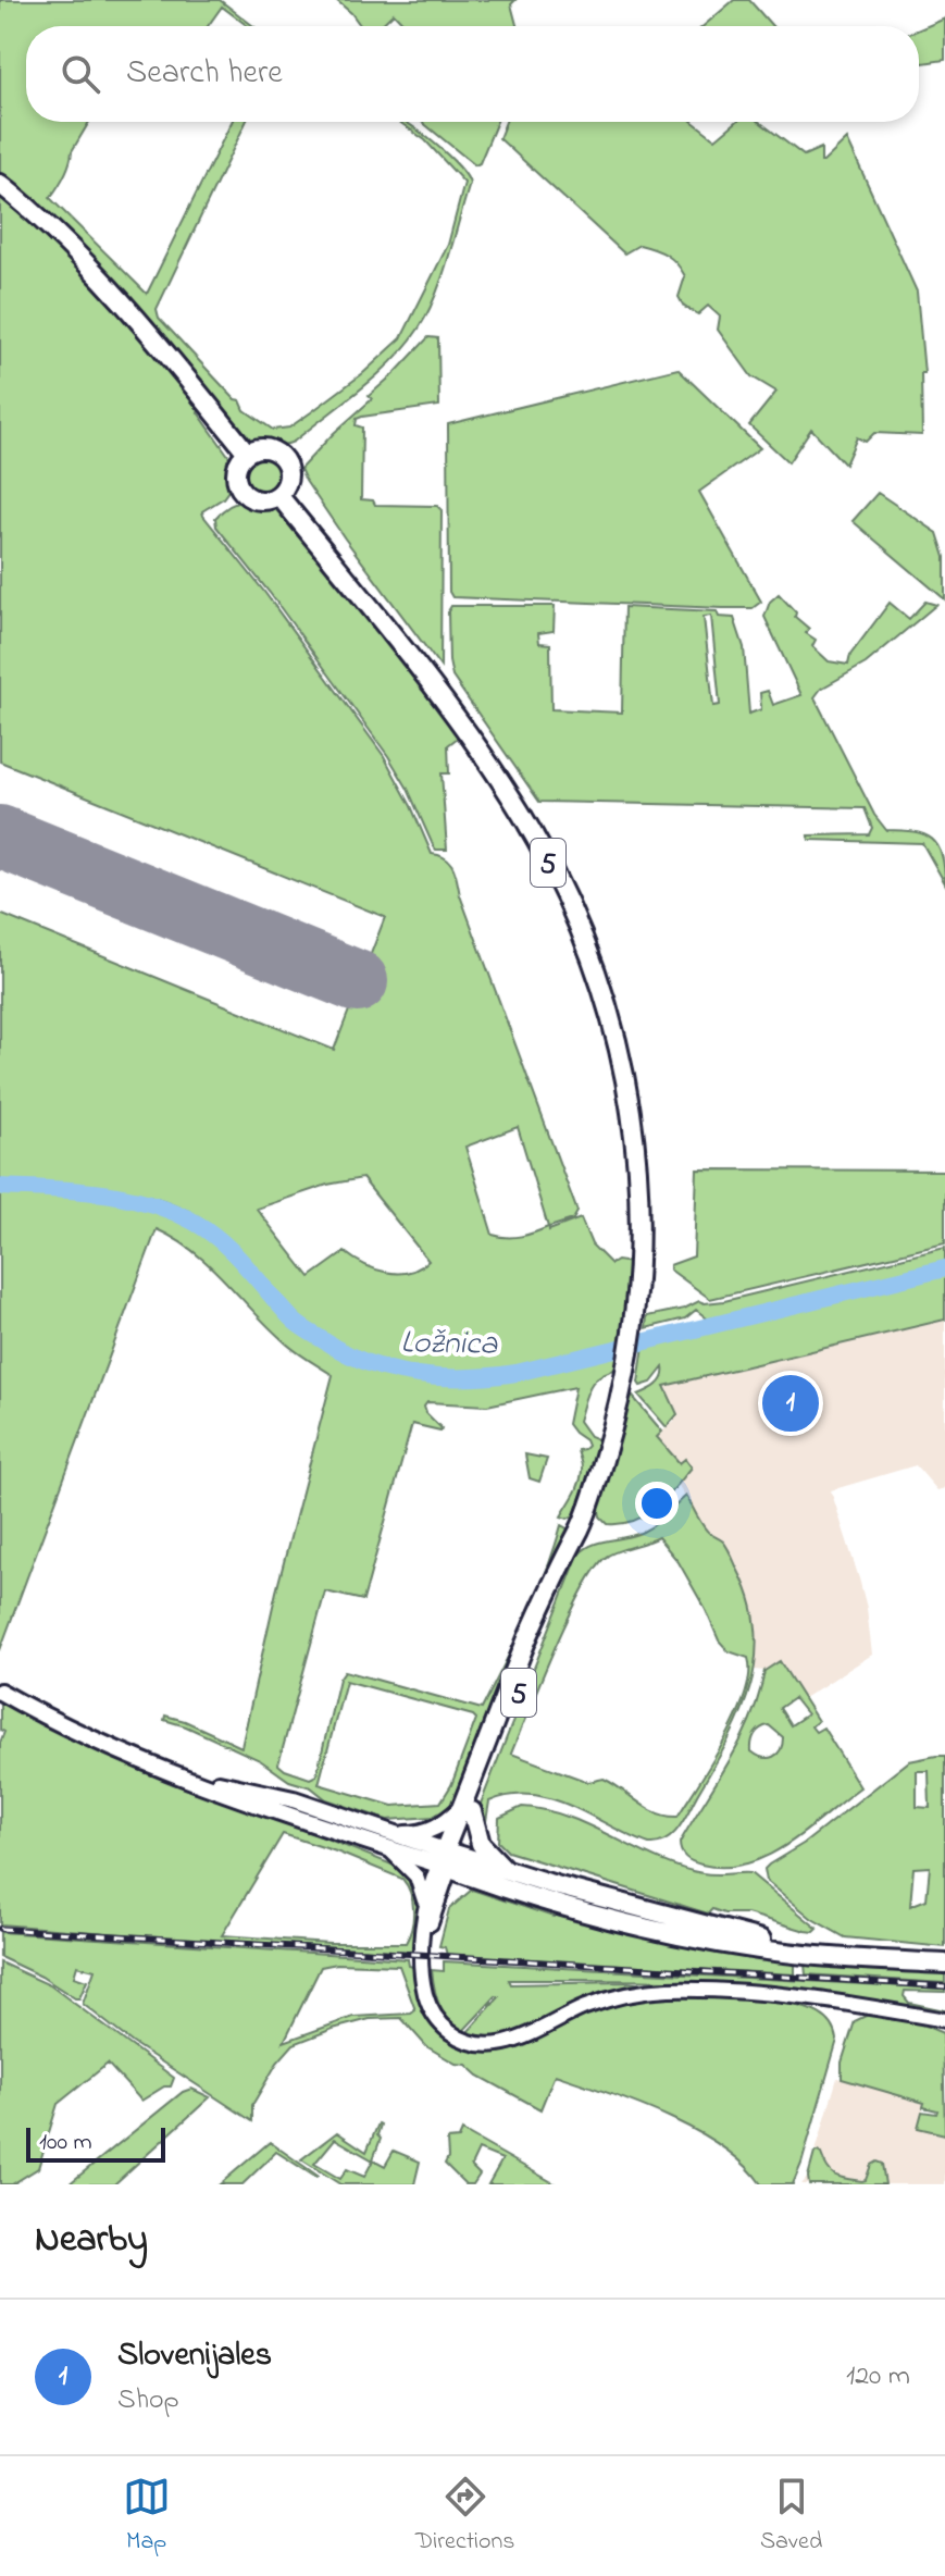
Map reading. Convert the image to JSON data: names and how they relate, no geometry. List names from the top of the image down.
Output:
{
  "streets": {
    "main road": ["5"]
  },
  "water": ["Ložnica"],
  "scale_bar": "100 m",
  "page": {
    "search": "Search here",
    "pins": "1",
    "scale": "100 m",
    "heading": "Nearby",
    "list": [
      {
        "mark": "1",
        "name": "Slovenijales",
        "note": "Shop",
        "value": "120 m"
      }
    ],
    "nav": ["Map", "Directions", "Saved"]
  }
}
